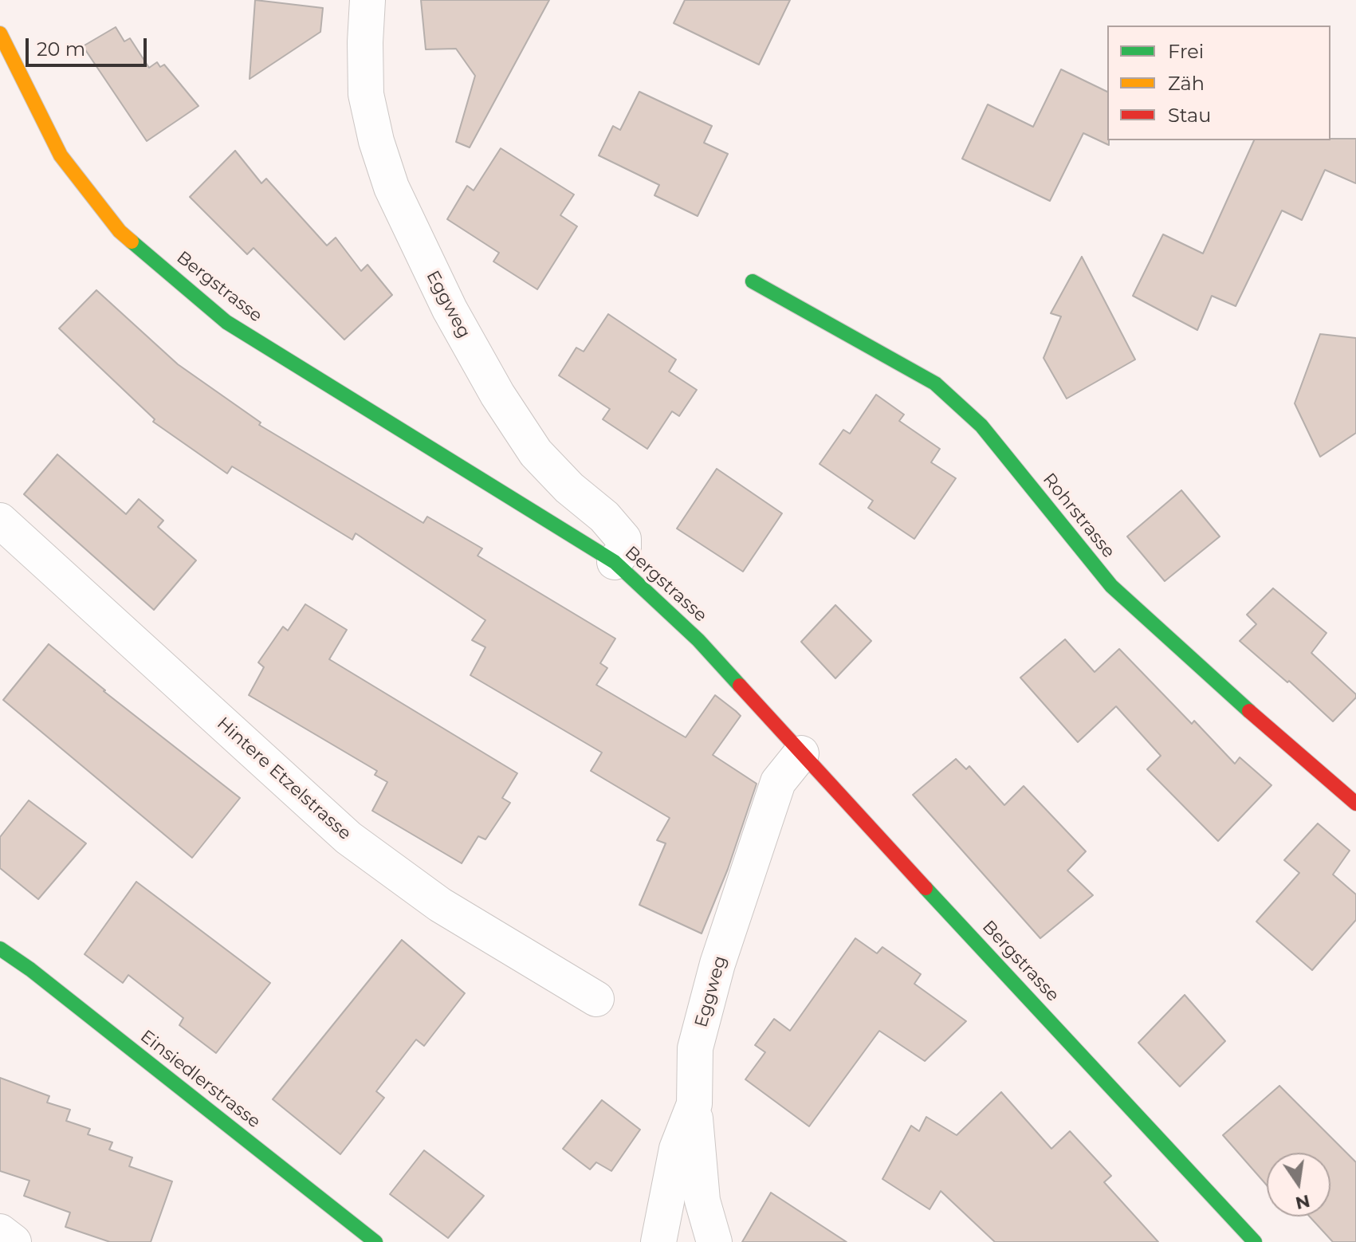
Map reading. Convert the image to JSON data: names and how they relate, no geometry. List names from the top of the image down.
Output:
{
  "streets": {
    "street": [
      "Bergstrasse",
      "Eggweg",
      "Rohrstrasse",
      "Hintere Etzelstrasse",
      "Einsiedlerstrasse"
    ]
  },
  "crossings": [
    ["Bergstrasse", "Eggweg"]
  ],
  "legend": ["Frei", "Zäh", "Stau"],
  "scale_bar": "20 m",
  "north": "bottom"
}
